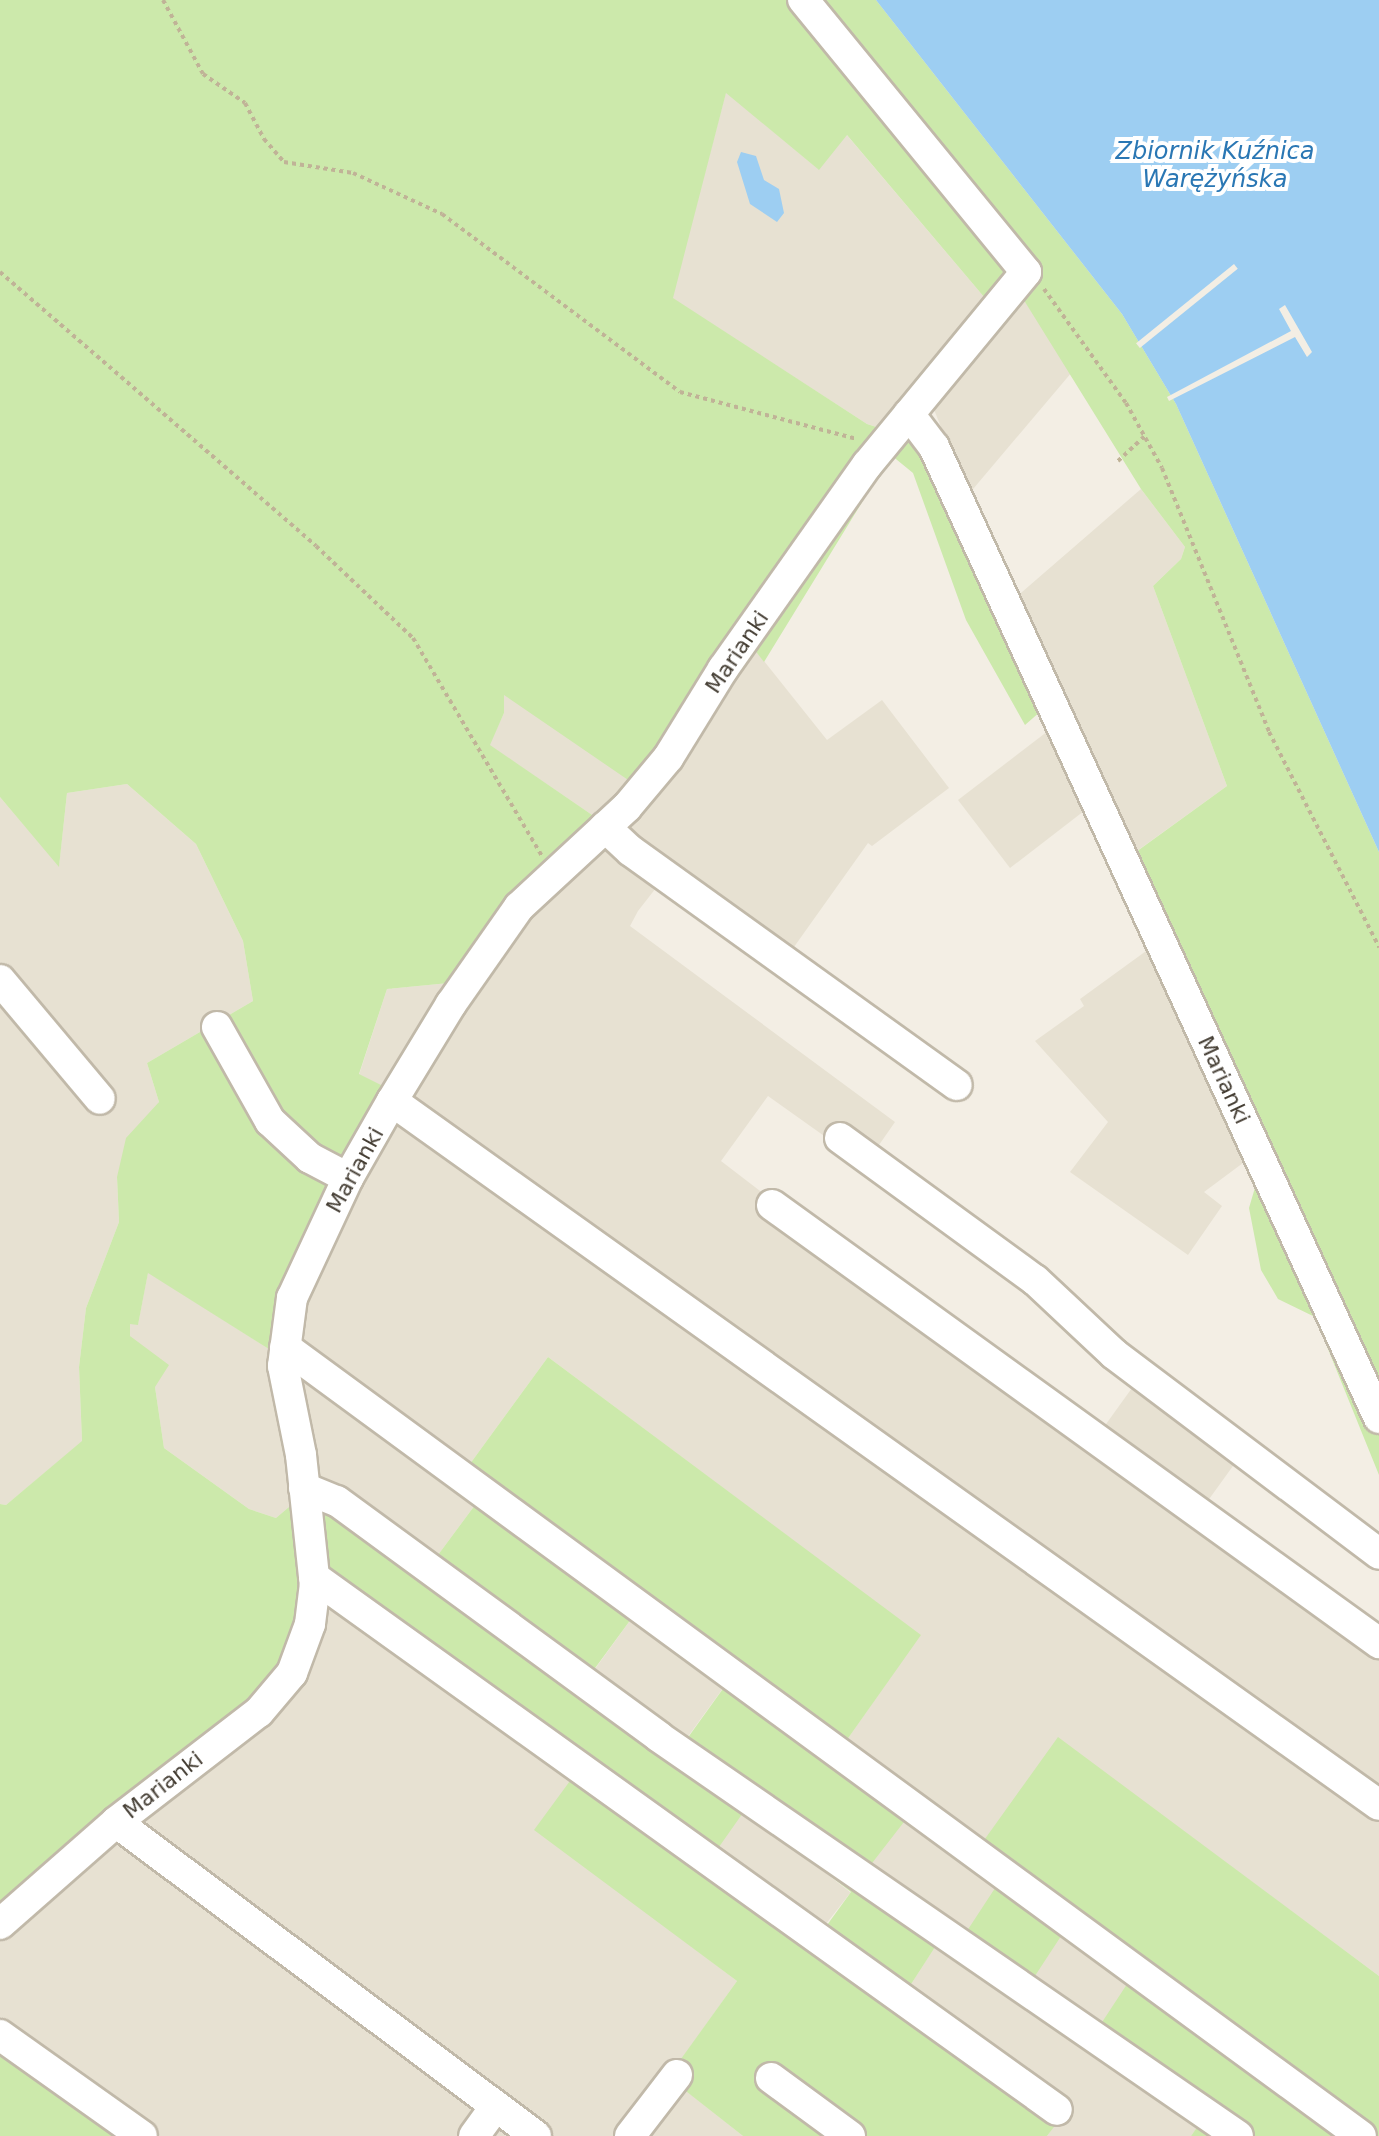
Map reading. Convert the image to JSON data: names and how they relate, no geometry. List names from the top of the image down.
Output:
{
  "streets": {
    "street": ["Marianki"]
  },
  "water": ["Zbiornik Kuźnica Warężyńska"]
}
